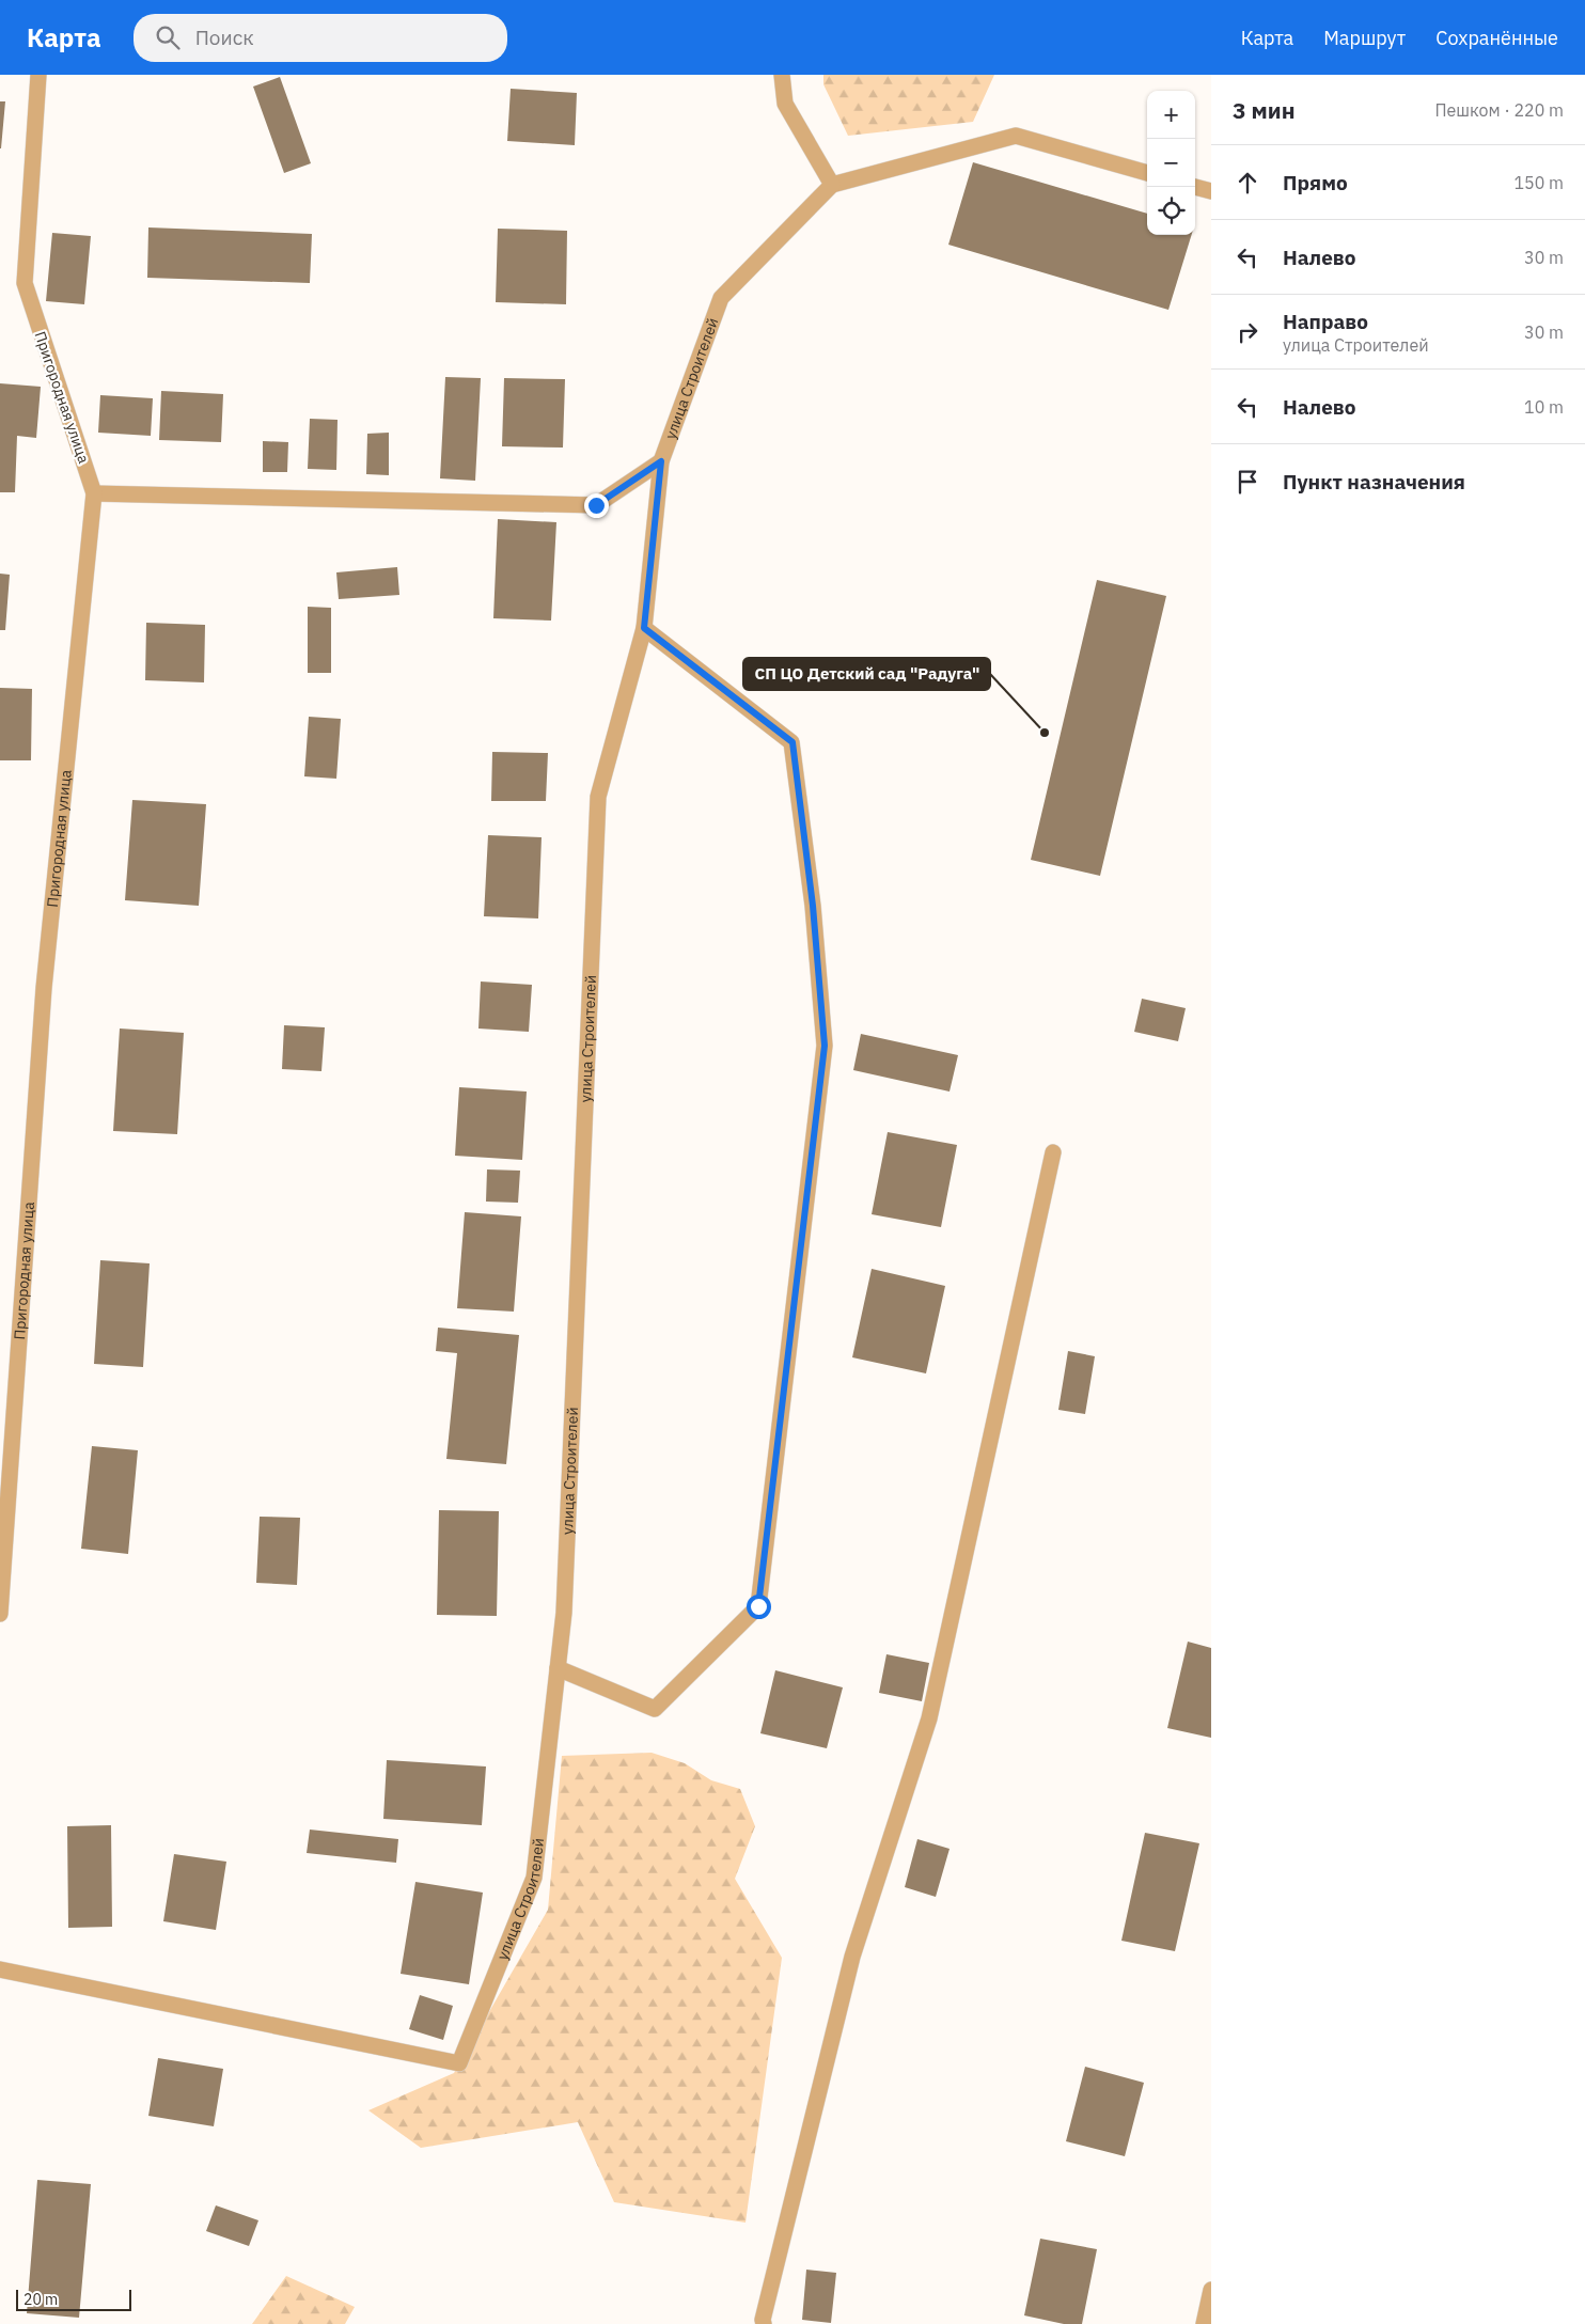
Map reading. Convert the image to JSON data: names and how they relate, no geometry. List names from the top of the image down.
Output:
{
  "streets": {
    "street": ["улица Строителей", "Пригородная улица"]
  },
  "places": ["СП ЦО Детский сад \"Радуга\""],
  "scale_bar": "20 m",
  "page": {
    "header": "Карта",
    "search": "Поиск",
    "nav": ["Карта", "Маршрут", "Сохранённые"],
    "heading": ["3 мин", "Пешком · 220 m"],
    "map_buttons": ["+", "−"],
    "list": [
      ["Прямо", "150 m"],
      ["Налево", "30 m"],
      ["Направо", "улица Строителей", "30 m"],
      ["Налево", "10 m"],
      "Пункт назначения"
    ],
    "scale": "20 m"
  }
}
